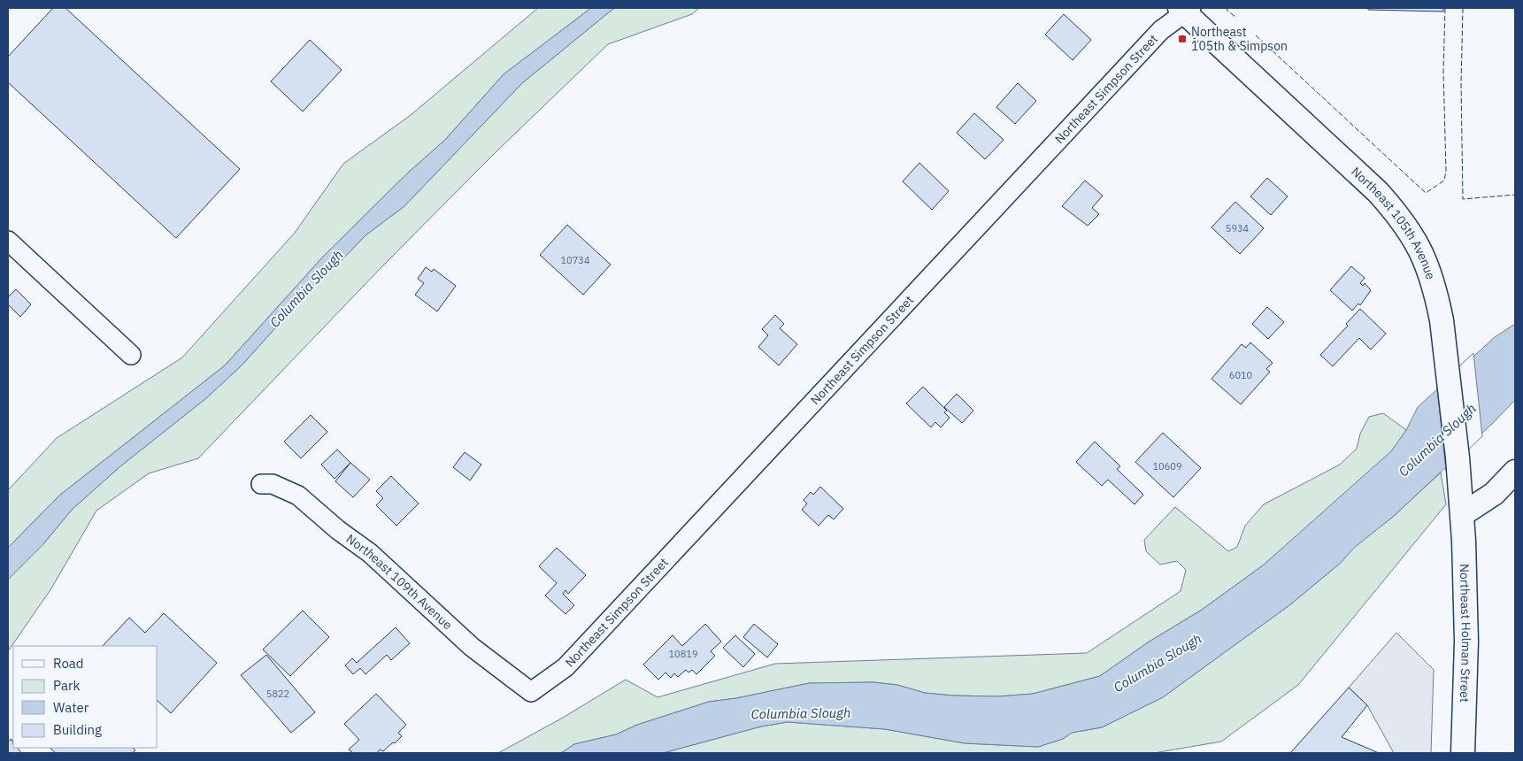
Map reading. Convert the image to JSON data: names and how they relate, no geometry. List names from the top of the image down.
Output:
{
  "streets": {
    "street": [
      "Northeast Simpson Street",
      "Northeast 105th Avenue",
      "Northeast 109th Avenue",
      "Northeast Holman Street"
    ]
  },
  "crossings": [
    ["Northeast Simpson Street", "Northeast 105th Avenue"],
    ["Northeast Simpson Street", "Northeast 109th Avenue"],
    ["Northeast 105th Avenue", "Northeast Holman Street"]
  ],
  "water": ["Columbia Slough"],
  "places": {
    "transit": ["Northeast 105th & Simpson"]
  },
  "house_numbers": [
    "5934",
    "10734",
    "6010",
    "10609",
    "10819",
    "5822"
  ],
  "legend": [
    "Road",
    "Park",
    "Water",
    "Building"
  ]
}
